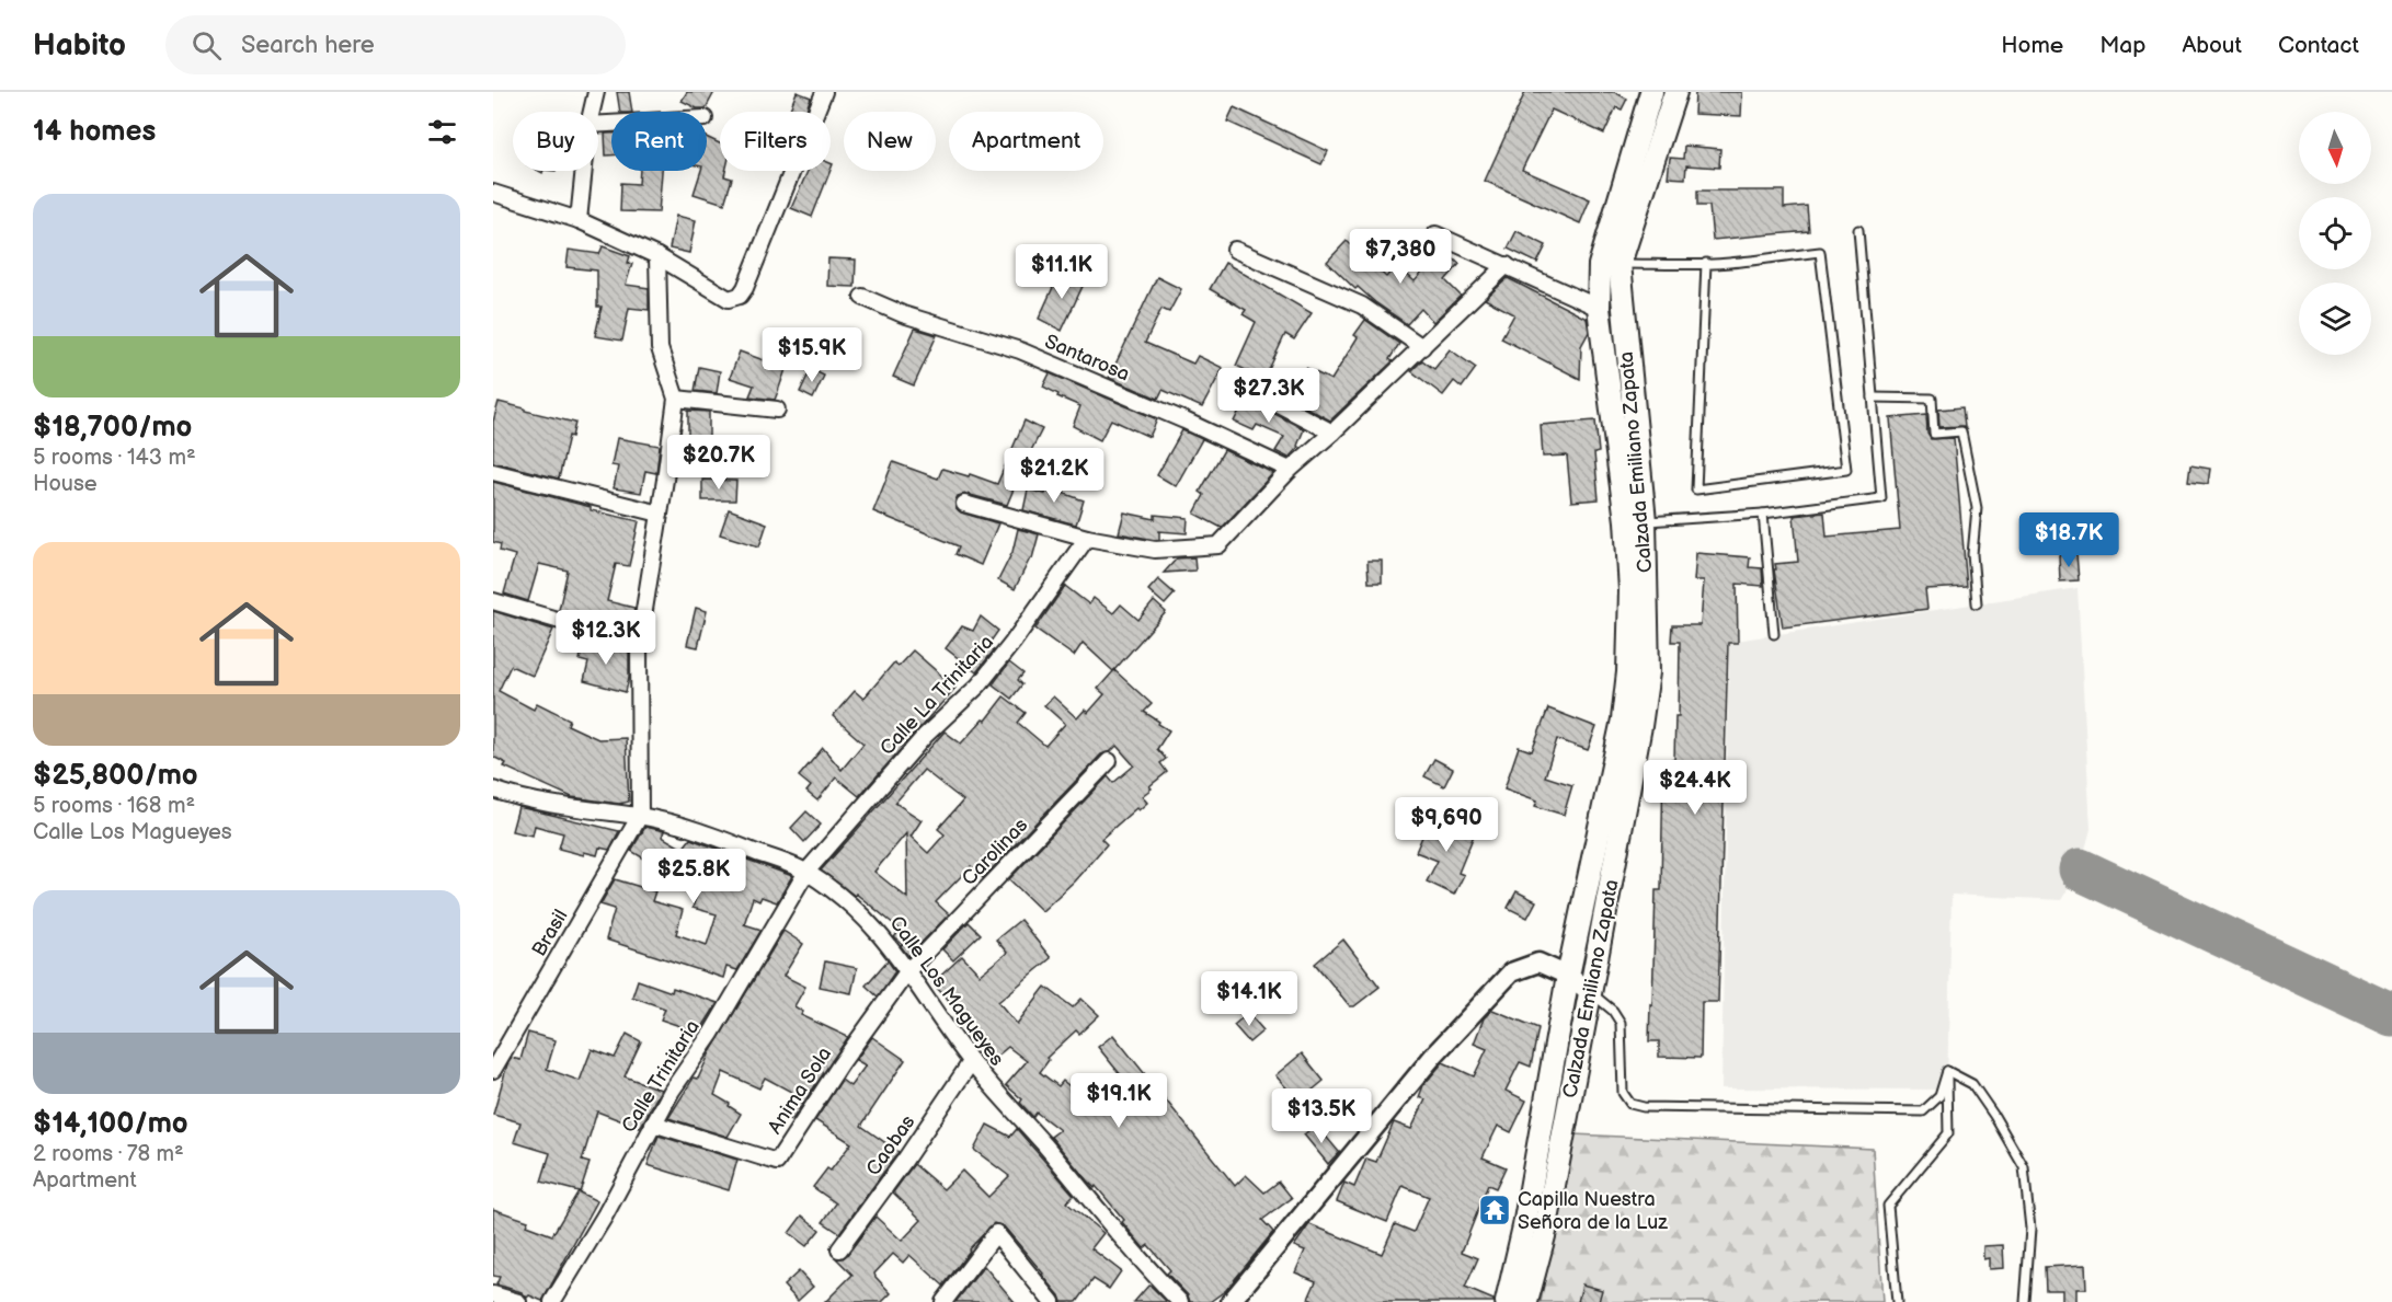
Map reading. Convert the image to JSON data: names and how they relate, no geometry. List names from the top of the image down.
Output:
{
  "streets": {
    "main road": ["Calzada Emiliano Zapata"],
    "street": [
      "Santarosa",
      "Calle La Trinitaria",
      "Carolinas",
      "Brasil",
      "Calle Los Magueyes",
      "Calle Trinitaria",
      "Anima Sola",
      "Caobas"
    ]
  },
  "crossings": [
    ["Calle La Trinitaria", "Calle Los Magueyes"],
    ["Calle La Trinitaria", "Calle Trinitaria"],
    ["Carolinas", "Calle Los Magueyes"],
    ["Carolinas", "Anima Sola"],
    ["Brasil", "Calle Los Magueyes"],
    ["Calle Los Magueyes", "Calle Trinitaria"],
    ["Calle Los Magueyes", "Anima Sola"],
    ["Calle Los Magueyes", "Caobas"],
    ["Calle Trinitaria", "Anima Sola"]
  ],
  "places": {
    "temple": ["Capilla Nuestra Señora de la Luz"]
  },
  "north": "bottom",
  "page": {
    "header": "Habito",
    "search": "Search here",
    "nav": [
      "Home",
      "Map",
      "About",
      "Contact"
    ],
    "heading": "14 homes",
    "chip": [
      "Buy",
      "Rent",
      "Filters",
      "New",
      "Apartment"
    ],
    "list": [
      {
        "name": "$18,700/mo",
        "note": "5 rooms · 143 m² · House"
      },
      {
        "name": "$25,800/mo",
        "note": "5 rooms · 168 m² · Calle Los Magueyes"
      },
      {
        "name": "$14,100/mo",
        "note": "2 rooms · 78 m² · Apartment"
      }
    ],
    "price": [
      "$7,380",
      "$11.1K",
      "$15.9K",
      "$27.3K",
      "$20.7K",
      "$21.2K",
      "$18.7K",
      "$12.3K",
      "$24.4K",
      "$9,690",
      "$25.8K",
      "$14.1K",
      "$19.1K",
      "$13.5K"
    ]
  }
}
